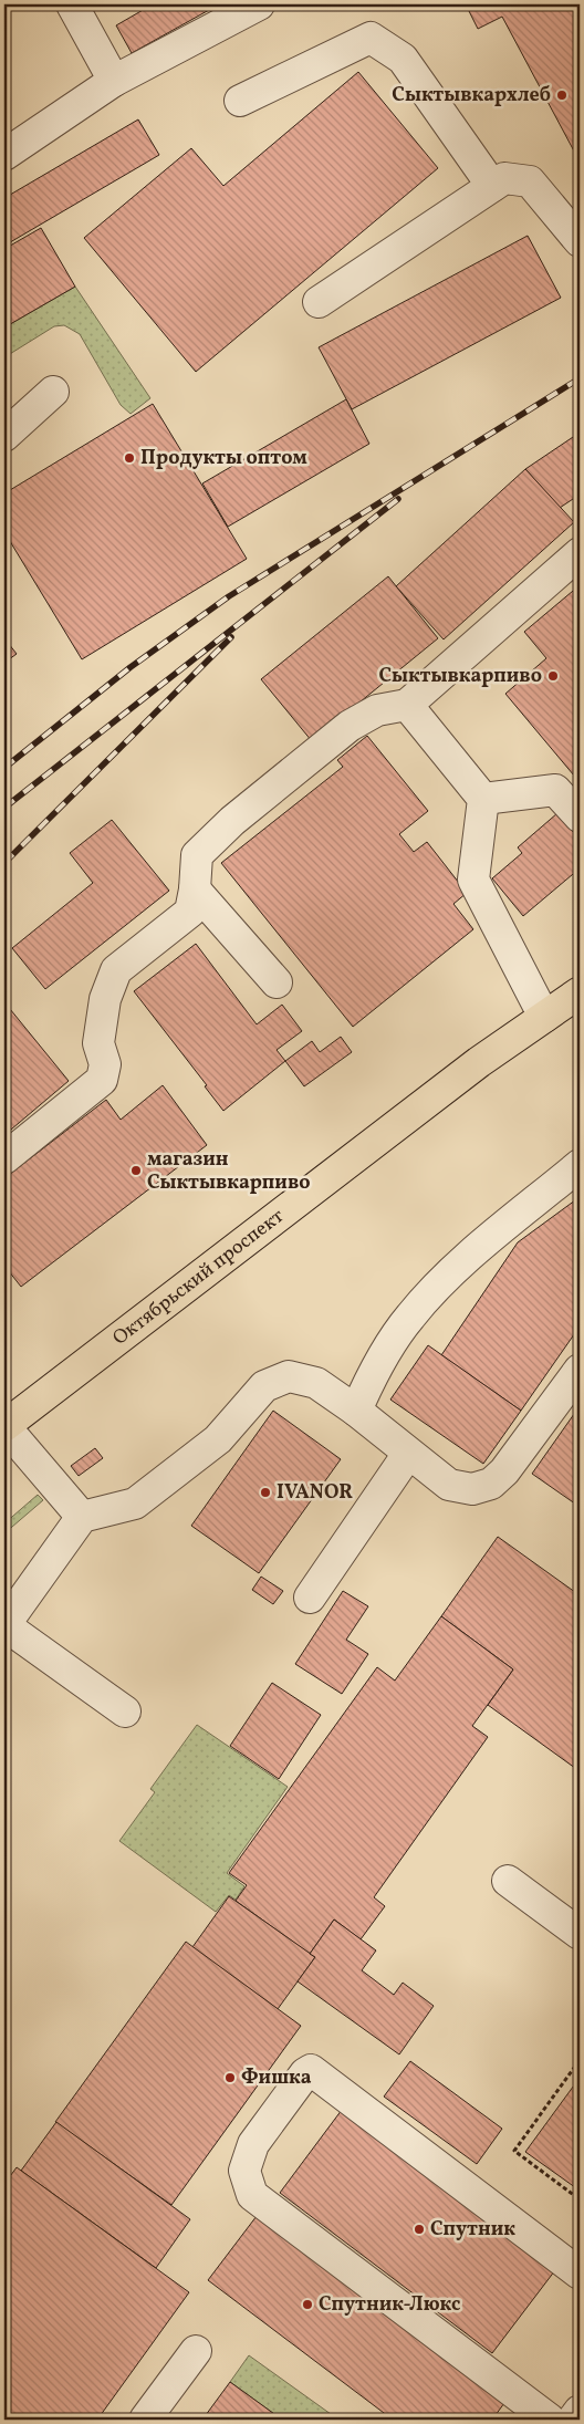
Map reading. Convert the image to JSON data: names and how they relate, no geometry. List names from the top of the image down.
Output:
{
  "streets": {
    "main road": ["Октябрьский проспект"]
  },
  "places": [
    "Сыктывкархлеб",
    "Продукты оптом",
    "Сыктывкарпиво",
    "магазин Сыктывкарпиво",
    "IVANOR",
    "Фишка",
    "Спутник",
    "Спутник-Люкс"
  ]
}
